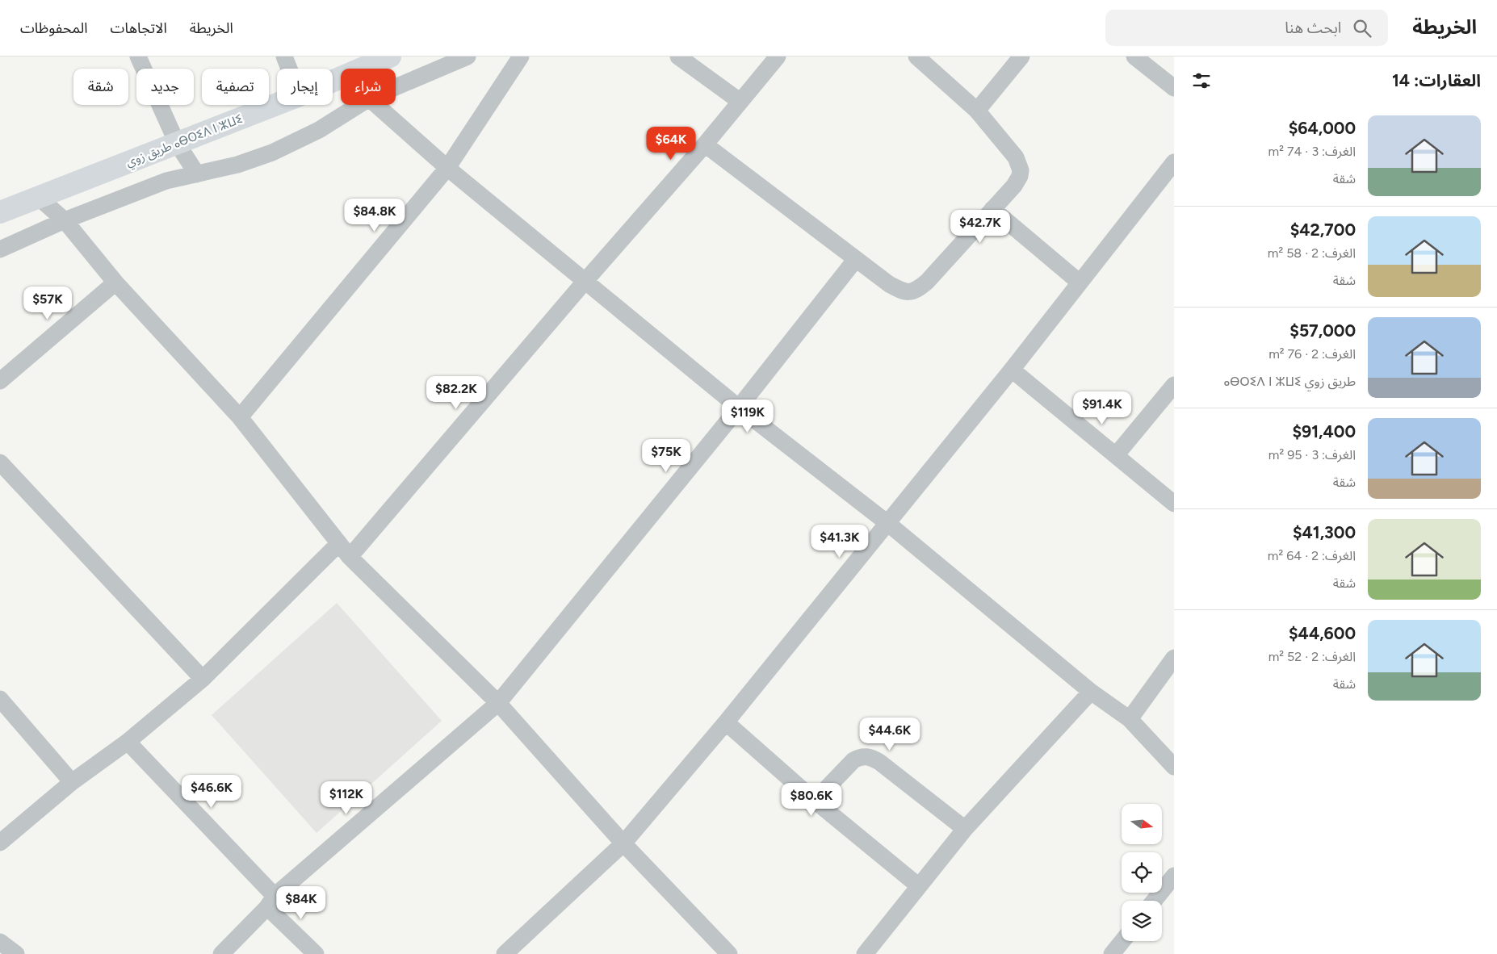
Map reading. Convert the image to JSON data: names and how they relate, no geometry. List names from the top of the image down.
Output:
{
  "streets": {
    "main road": ["طريق زوي ⴰⴱⵔⵉⴷ ⵏ ⵣⵡⵉ"]
  },
  "north": "right",
  "page": {
    "header": "الخريطة",
    "search": "ابحث هنا",
    "nav": ["الخريطة", "الاتجاهات", "المحفوظات"],
    "heading": "العقارات: 14",
    "chip": [
      "شراء",
      "إيجار",
      "تصفية",
      "جديد",
      "شقة"
    ],
    "list": [
      {
        "name": "$64,000",
        "note": "الغرف: 3 · 74 m² · شقة"
      },
      {
        "name": "$42,700",
        "note": "الغرف: 2 · 58 m² · شقة"
      },
      {
        "name": "$57,000",
        "note": "الغرف: 2 · 76 m² · طريق زوي ⴰⴱⵔⵉⴷ ⵏ ⵣⵡⵉ"
      },
      {
        "name": "$91,400",
        "note": "الغرف: 3 · 95 m² · شقة"
      },
      {
        "name": "$41,300",
        "note": "الغرف: 2 · 64 m² · شقة"
      },
      {
        "name": "$44,600",
        "note": "الغرف: 2 · 52 m² · شقة"
      }
    ],
    "price": [
      "$64K",
      "$84.8K",
      "$42.7K",
      "$57K",
      "$82.2K",
      "$91.4K",
      "$119K",
      "$75K",
      "$41.3K",
      "$44.6K",
      "$46.6K",
      "$112K",
      "$80.6K",
      "$84K"
    ]
  }
}
